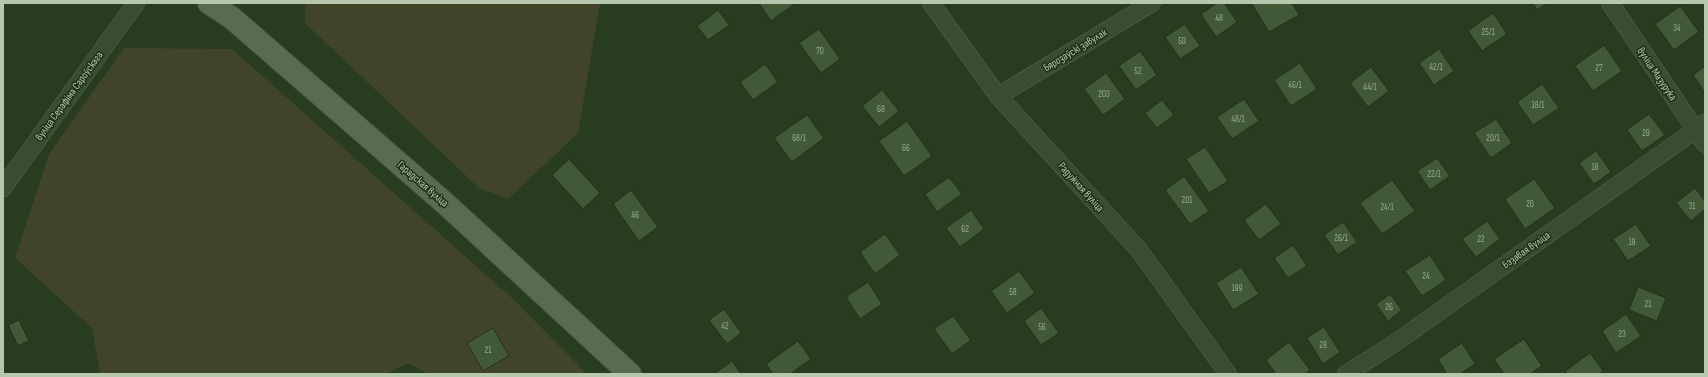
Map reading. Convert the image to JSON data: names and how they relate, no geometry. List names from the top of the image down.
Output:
{
  "streets": {
    "main road": ["Гарадская вуліца"],
    "street": [
      "Бярозаўскі завулак",
      "вуліца Мазурука",
      "вуліца Серафіма Сароўскага",
      "Радужная вуліца",
      "Бэзавая вуліца"
    ]
  },
  "crossings": [
    ["Бярозаўскі завулак", "Радужная вуліца"],
    ["вуліца Мазурука", "Бэзавая вуліца"]
  ],
  "house_numbers": [
    "48",
    "34",
    "25/1",
    "50",
    "70",
    "42/1",
    "27",
    "52",
    "46/1",
    "44/1",
    "203",
    "18/1",
    "68",
    "48/1",
    "29",
    "68/1",
    "20/1",
    "66",
    "18",
    "22/1",
    "201",
    "20",
    "31",
    "24/1",
    "46",
    "62",
    "26/1",
    "22",
    "19",
    "24",
    "199",
    "58",
    "21",
    "26",
    "42",
    "56",
    "23",
    "28",
    "21"
  ]
}
